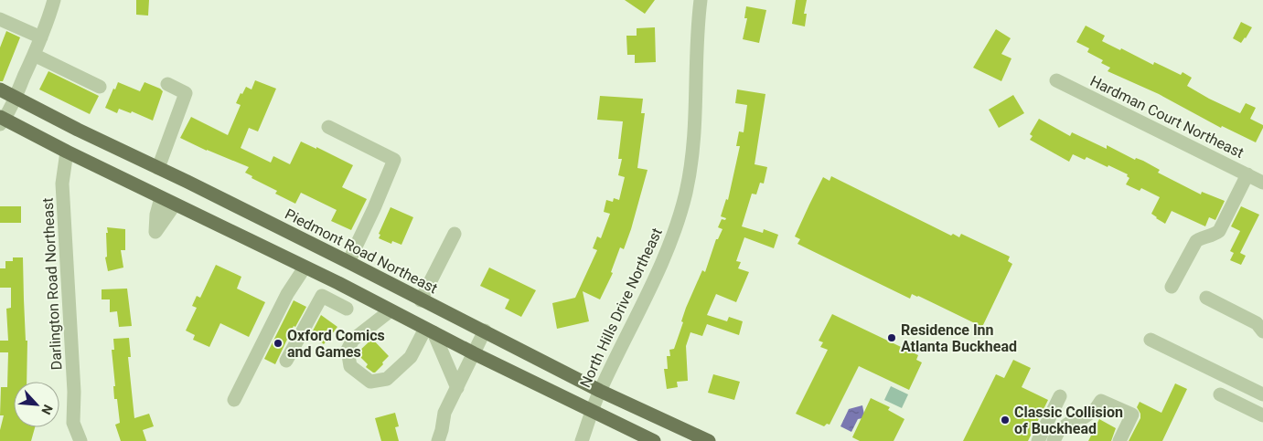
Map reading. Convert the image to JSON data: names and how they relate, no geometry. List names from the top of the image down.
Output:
{
  "streets": {
    "main road": ["Piedmont Road Northeast"],
    "street": ["Hardman Court Northeast", "Darlington Road Northeast", "North Hills Drive Northeast"]
  },
  "crossings": [
    ["Piedmont Road Northeast", "North Hills Drive Northeast"]
  ],
  "places": ["Residence Inn Atlanta Buckhead", "Oxford Comics and Games", "Classic Collision of Buckhead"],
  "north": "bottom right"
}
